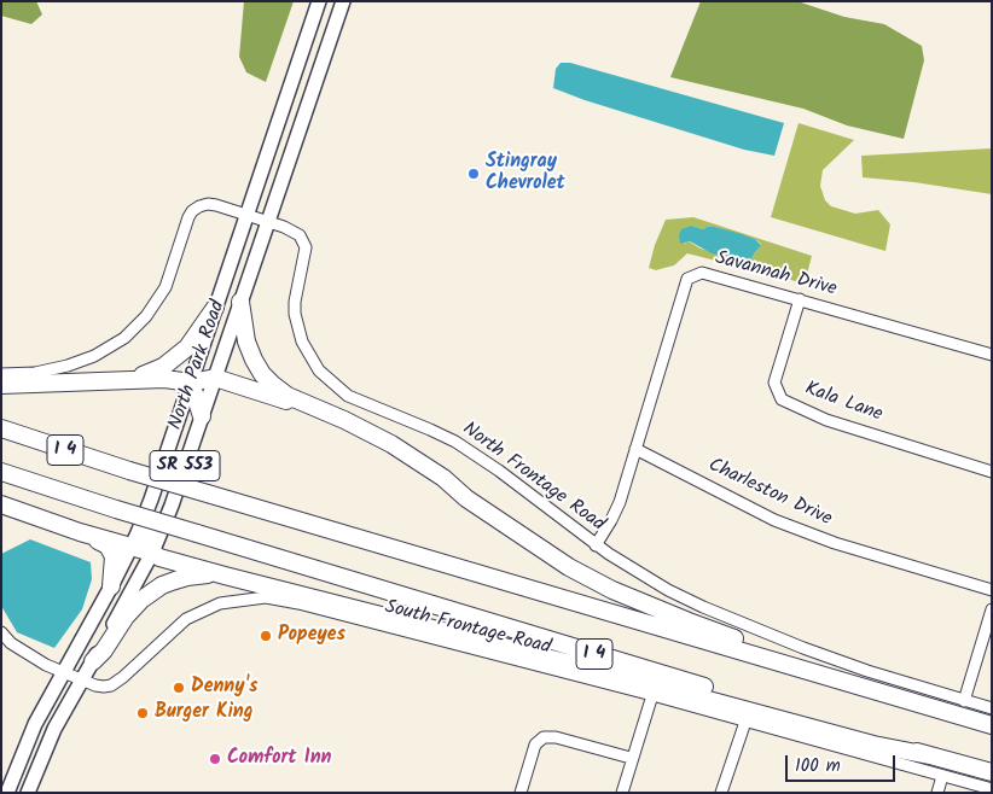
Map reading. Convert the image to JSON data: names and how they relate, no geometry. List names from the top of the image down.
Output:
{
  "streets": {
    "highway": ["I 4"],
    "main road": ["North Park Road", "SR 553"],
    "street": [
      "Savannah Drive",
      "Kala Lane",
      "North Frontage Road",
      "Charleston Drive",
      "South Frontage Road"
    ]
  },
  "crossings": [
    ["Savannah Drive", "Kala Lane"],
    ["Savannah Drive", "Charleston Drive"],
    ["North Park Road", "North Frontage Road"],
    ["North Park Road", "South Frontage Road"]
  ],
  "places": [
    "Stingray Chevrolet",
    "Popeyes",
    "Denny's",
    "Burger King",
    "Comfort Inn"
  ],
  "scale_bar": "100 m"
}
